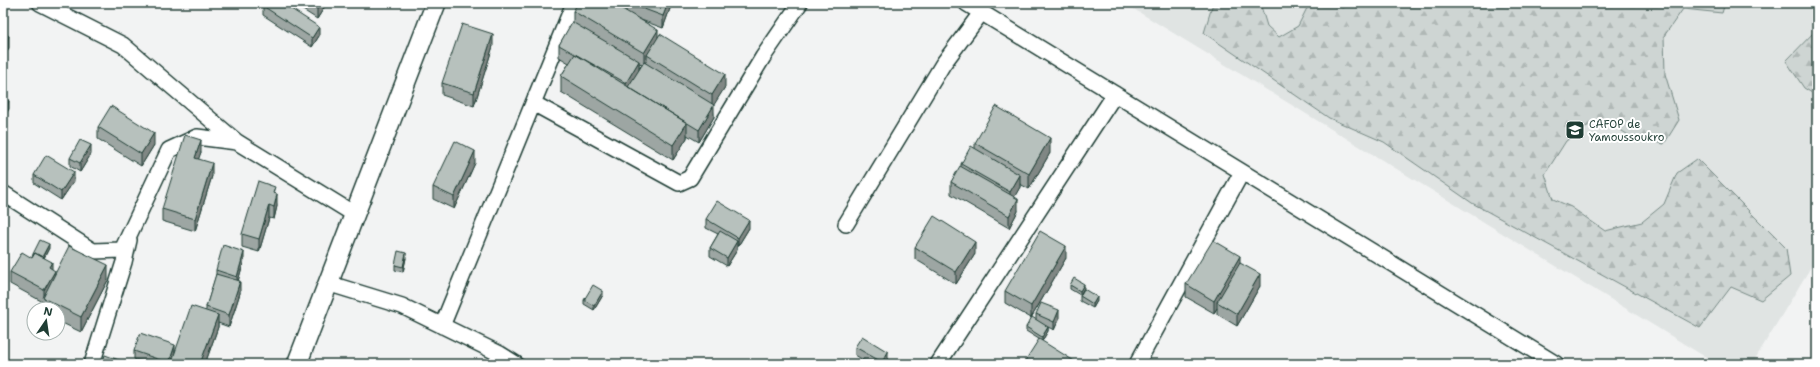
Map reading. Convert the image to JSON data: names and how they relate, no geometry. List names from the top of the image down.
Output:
{
  "places": {
    "school or university": ["CAFOP de Yamoussoukro"]
  },
  "north": "top"
}
